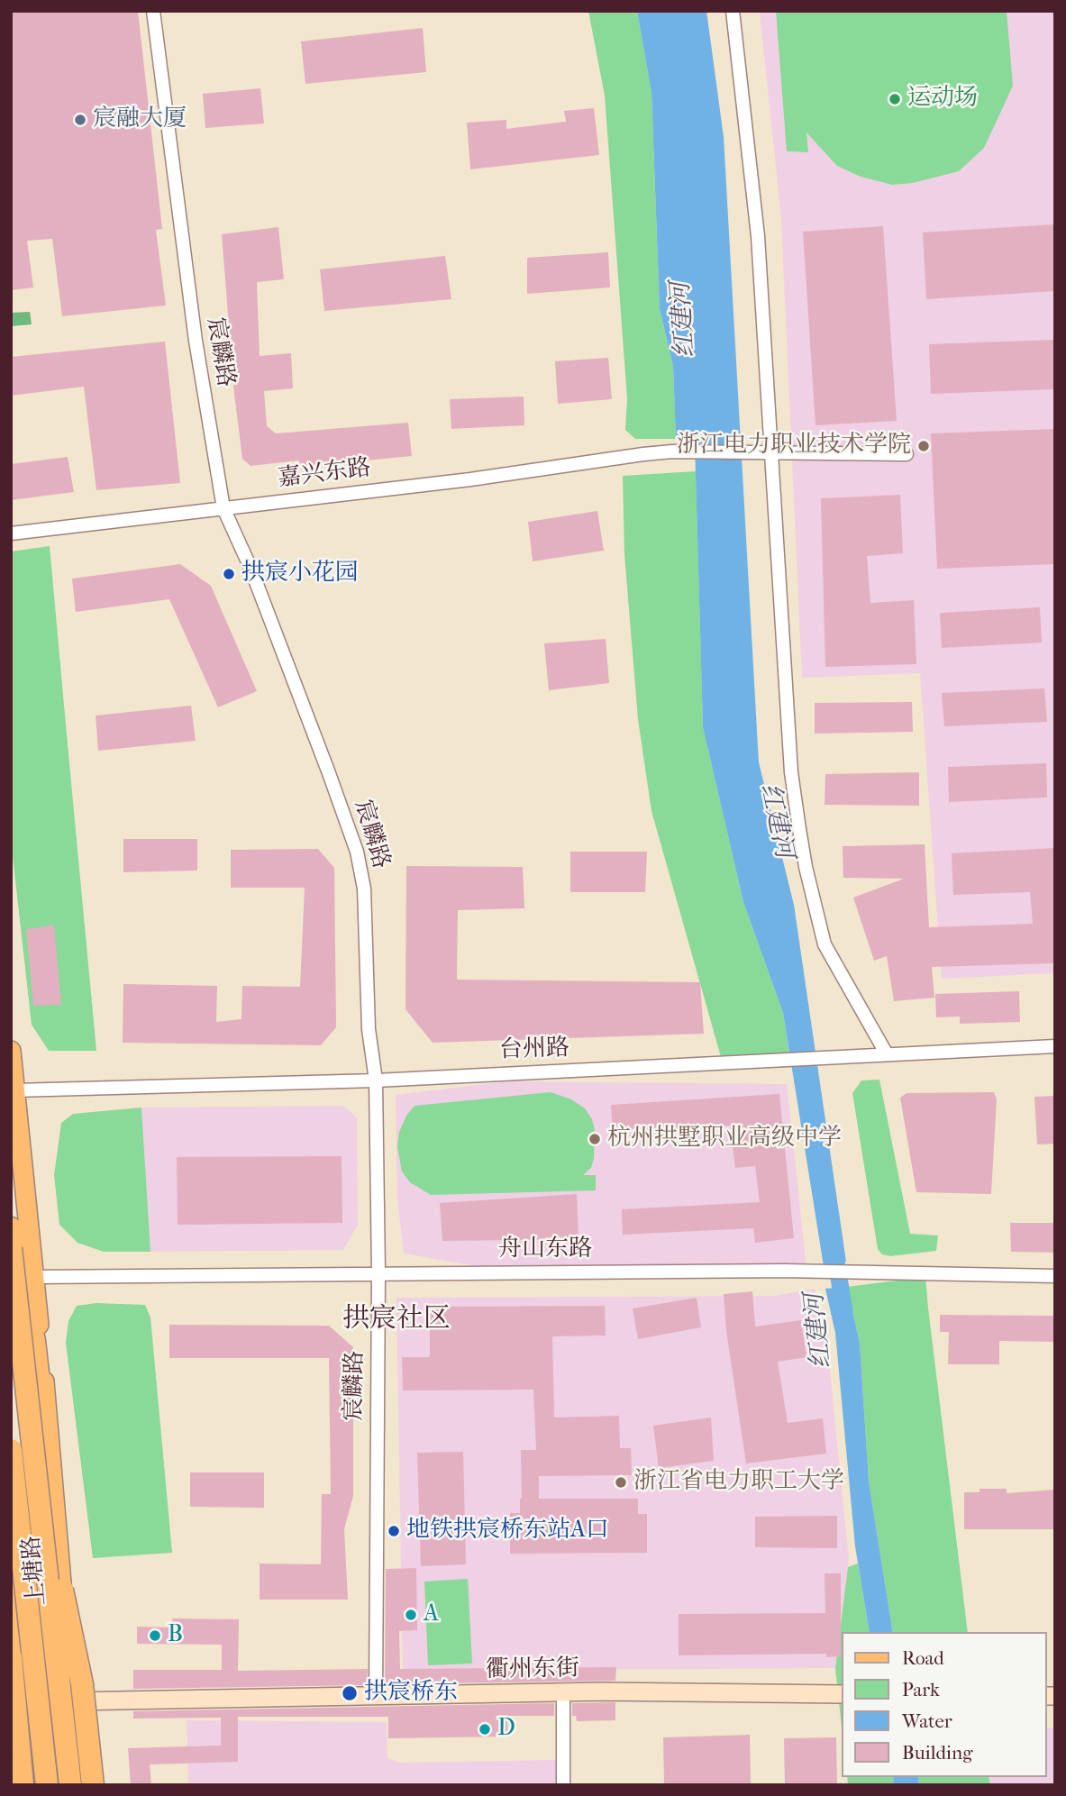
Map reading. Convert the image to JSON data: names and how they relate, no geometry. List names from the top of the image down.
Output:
{
  "streets": {
    "main road": ["上塘路"],
    "street": [
      "宸麟路",
      "嘉兴东路",
      "台州路",
      "舟山东路",
      "衢州东街"
    ]
  },
  "crossings": [
    ["宸麟路", "嘉兴东路"],
    ["宸麟路", "台州路"],
    ["宸麟路", "舟山东路"],
    ["宸麟路", "衢州东街"],
    ["台州路", "上塘路"],
    ["舟山东路", "上塘路"],
    ["上塘路", "衢州东街"]
  ],
  "districts": ["拱宸社区"],
  "water": ["红建河"],
  "places": [
    "运动场",
    "宸融大厦",
    "浙江电力职业技术学院",
    "拱宸小花园",
    "杭州拱墅职业高级中学",
    "浙江省电力职工大学",
    "地铁拱宸桥东站A口",
    "A",
    "B",
    "拱宸桥东",
    "D"
  ],
  "legend": [
    "Road",
    "Park",
    "Water",
    "Building"
  ]
}
